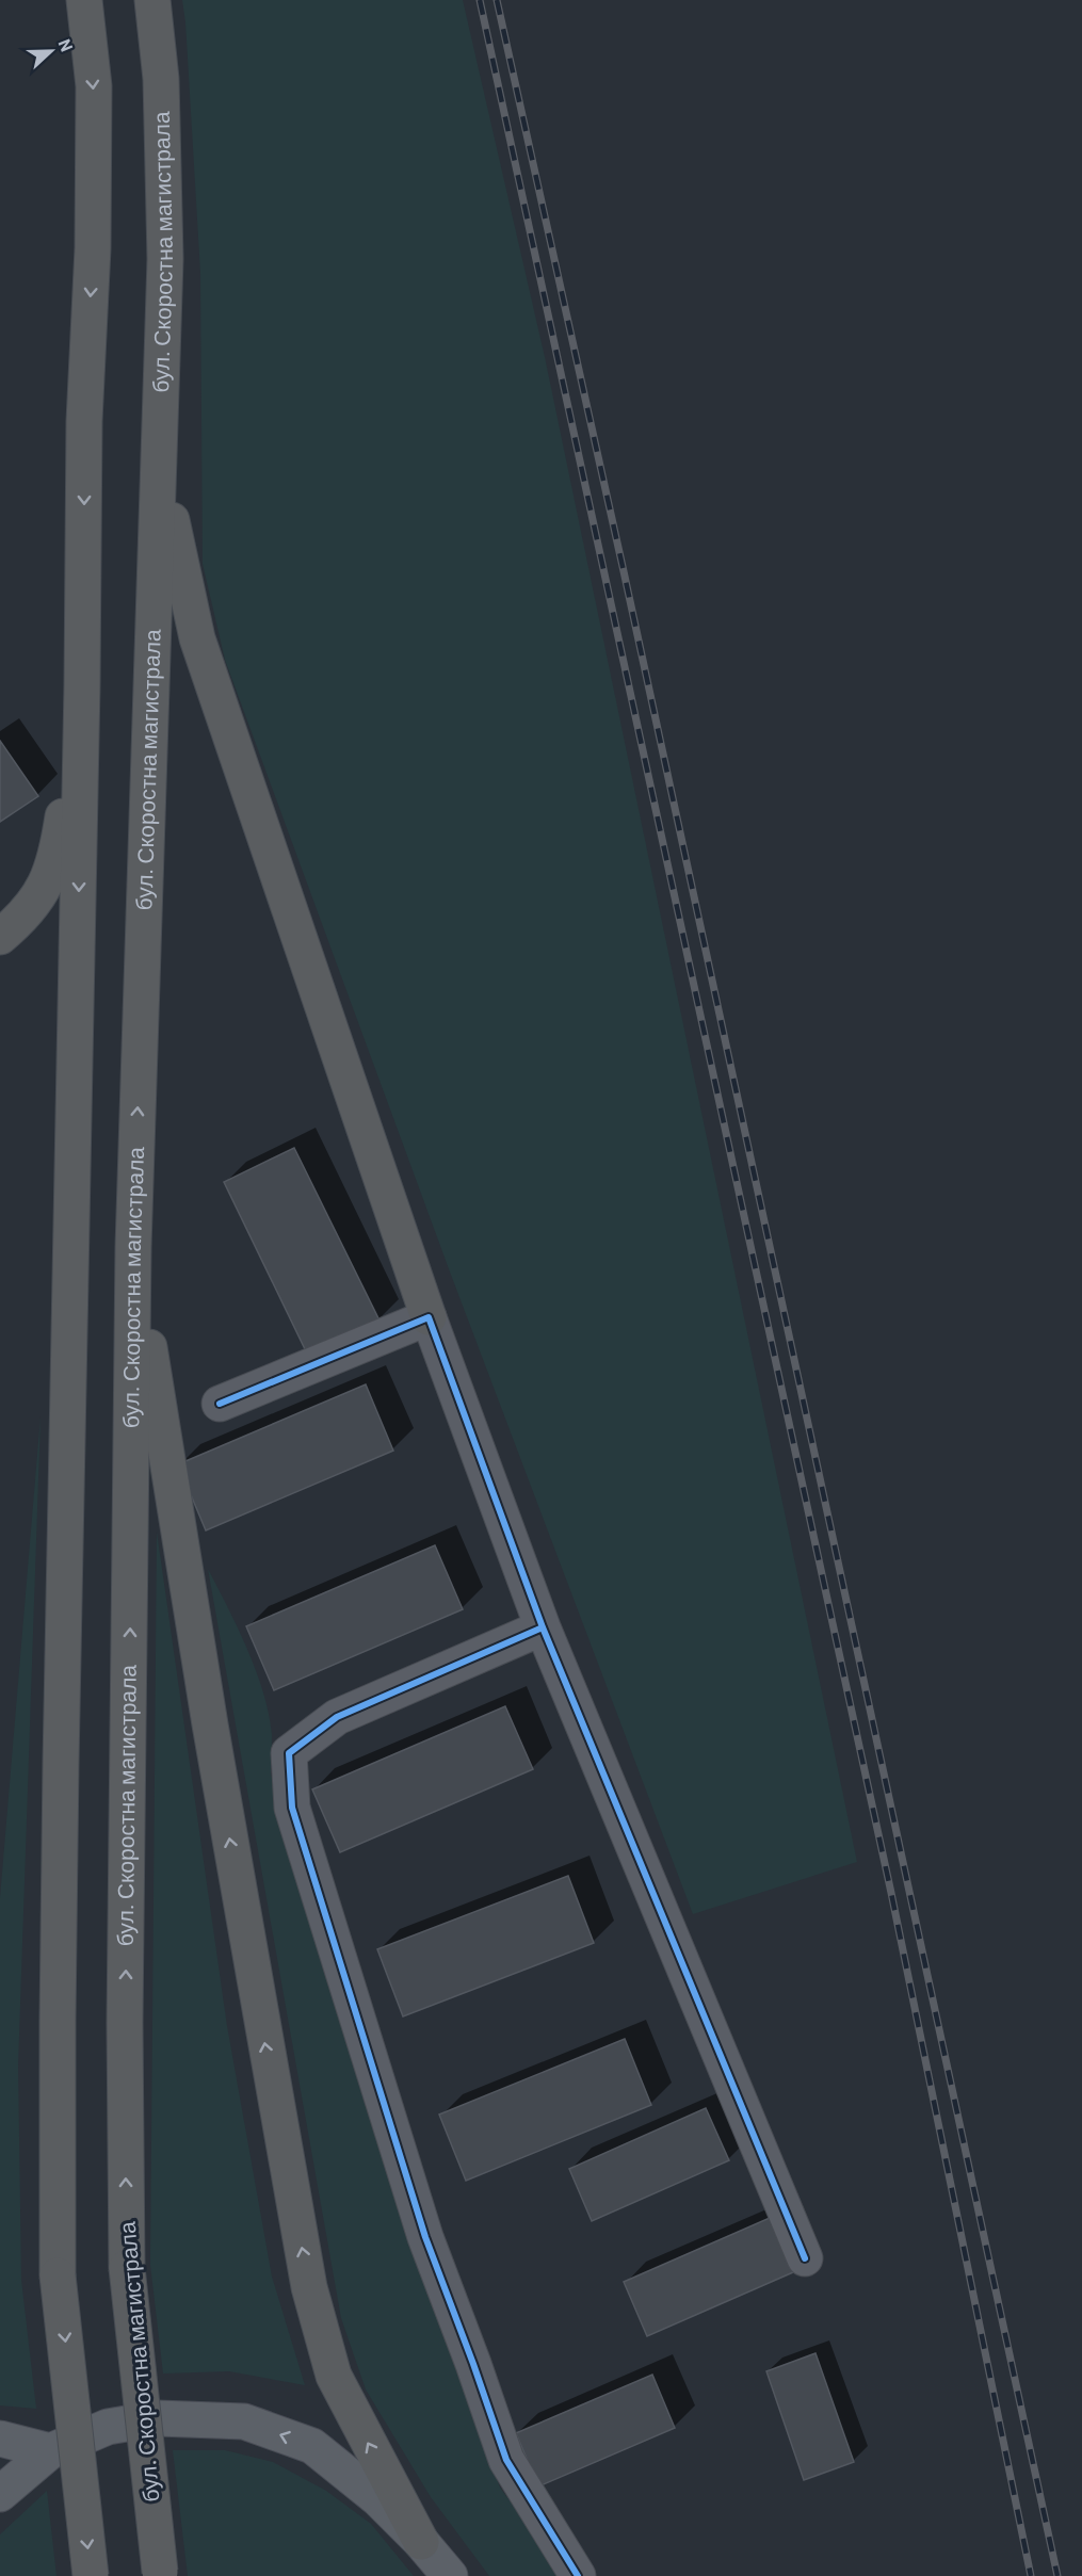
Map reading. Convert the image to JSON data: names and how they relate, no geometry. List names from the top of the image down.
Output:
{
  "streets": {
    "highway": ["бул. Скоростна магистрала"]
  },
  "north": "right"
}
